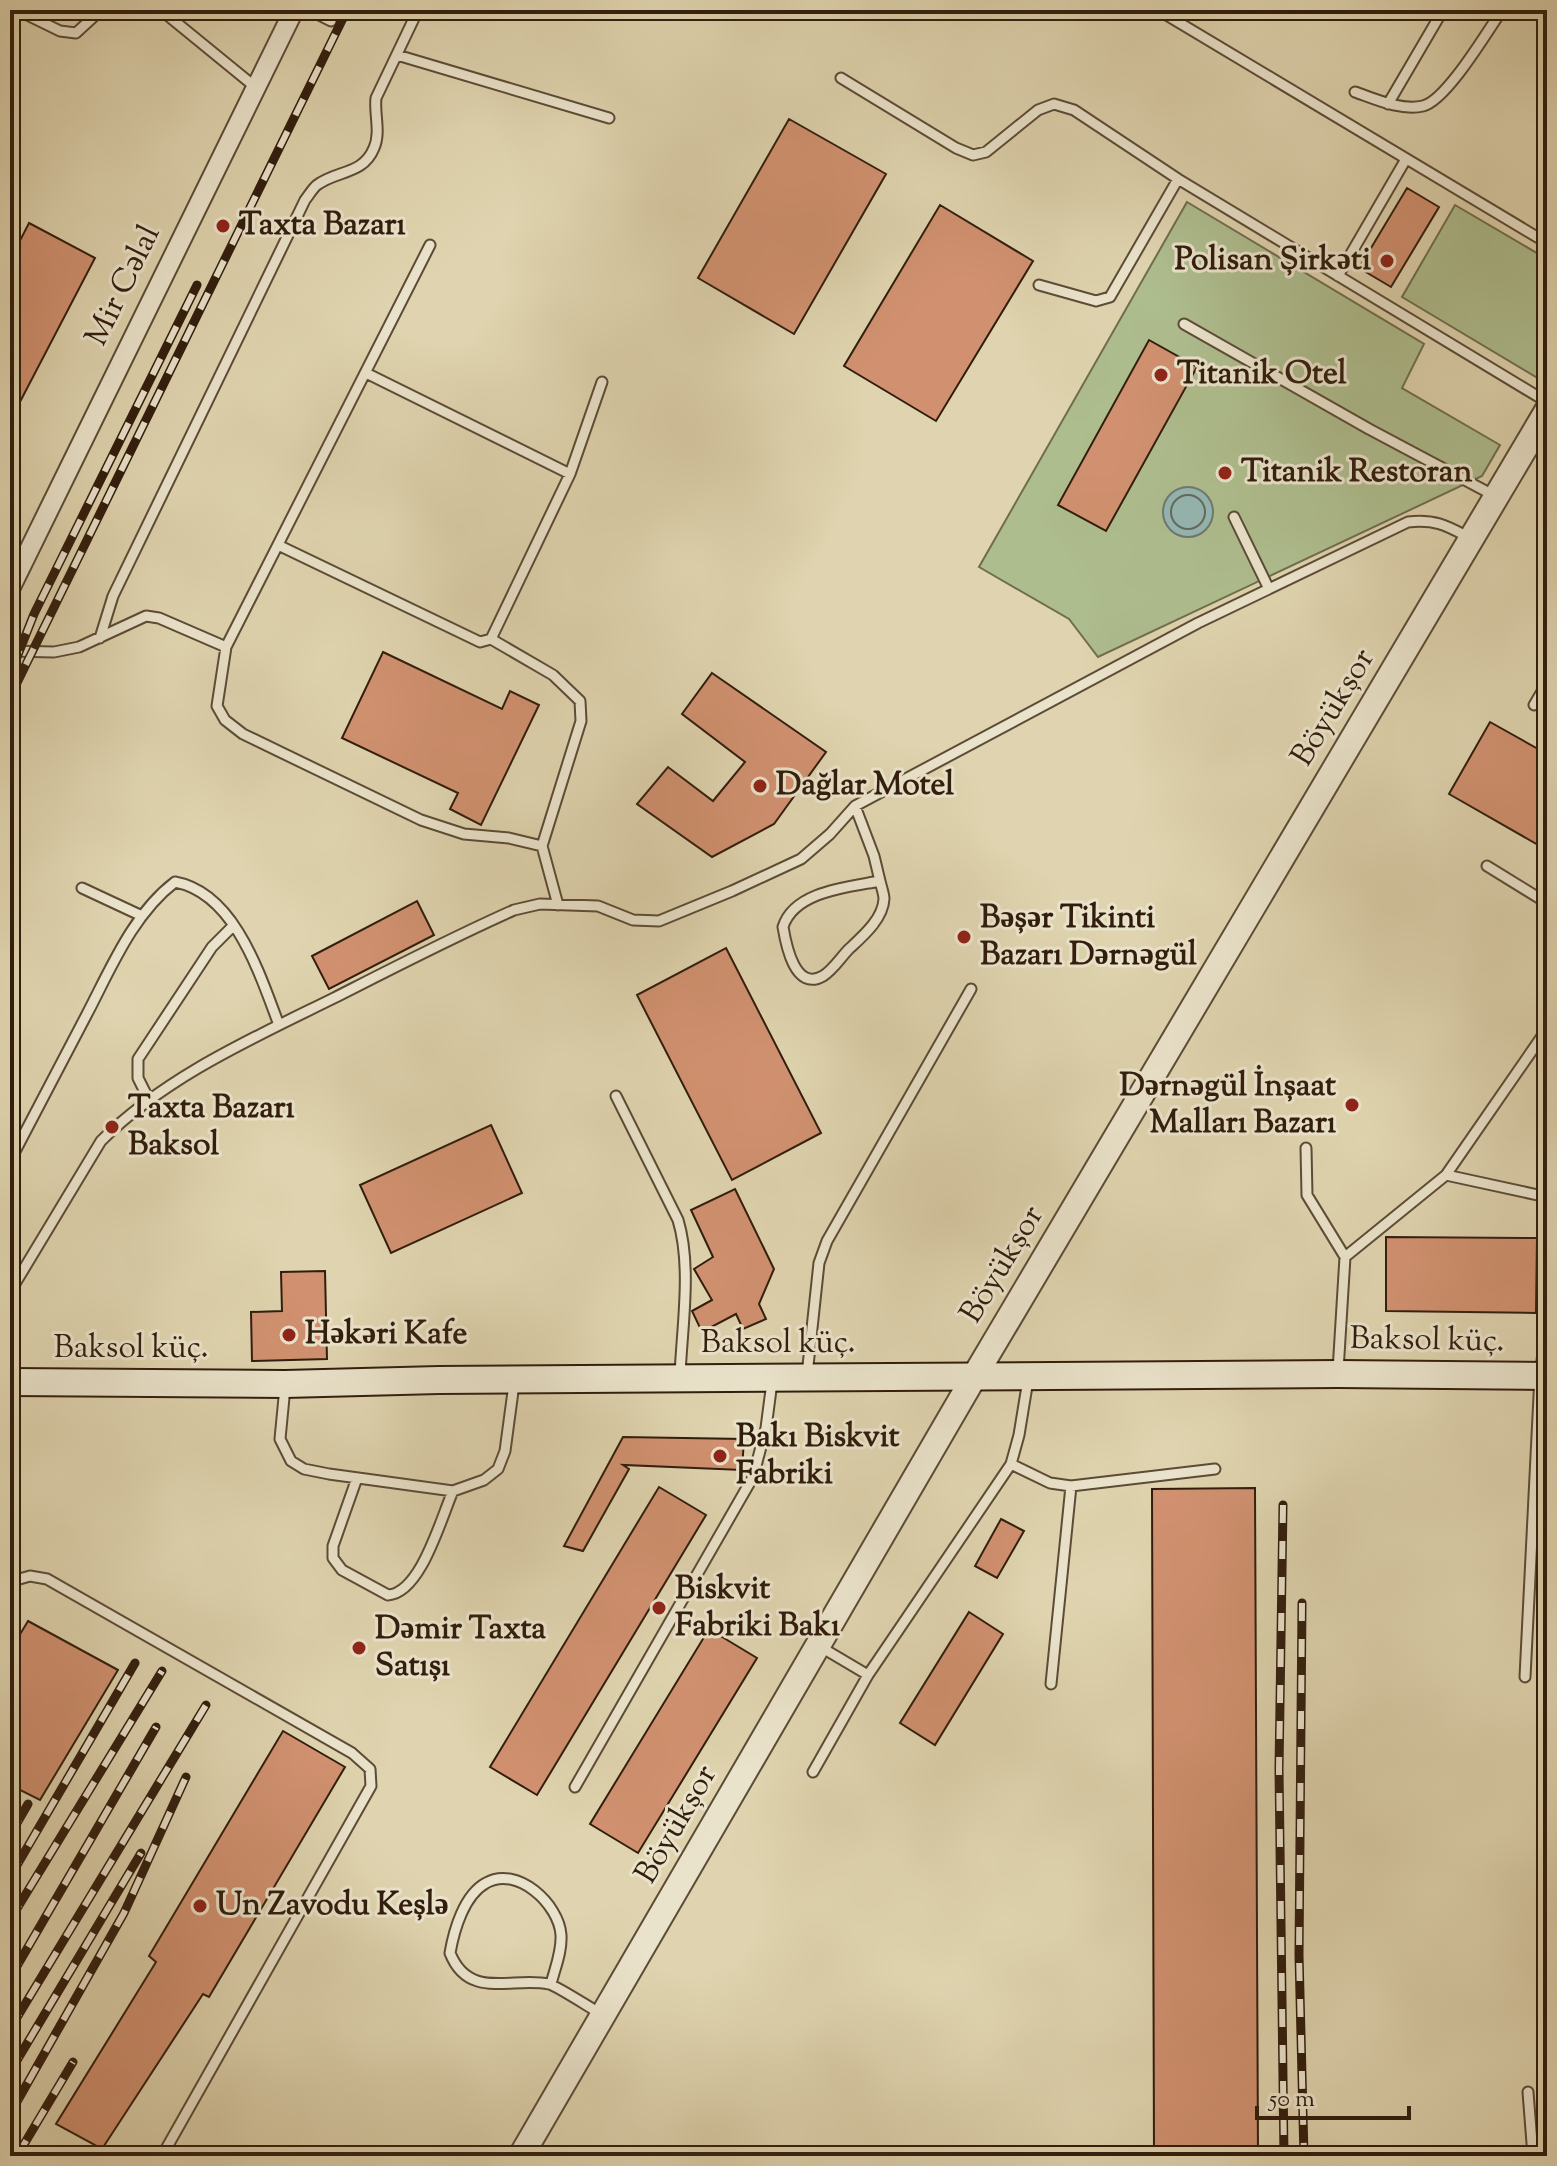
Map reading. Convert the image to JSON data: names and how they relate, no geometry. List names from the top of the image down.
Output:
{
  "streets": {
    "main road": ["Baksol küç."],
    "street": ["Mir Cəlal", "Böyükşor"]
  },
  "crossings": [
    ["Böyükşor", "Baksol küç."]
  ],
  "places": [
    "Taxta Bazarı",
    "Polisan Şirkəti",
    "Titanik Otel",
    "Titanik Restoran",
    "Dağlar Motel",
    "Bəşər Tikinti Bazarı Dərnəgül",
    "Dərnəgül İnşaat Malları Bazarı",
    "Taxta Bazarı Baksol",
    "Həkəri Kafe",
    "Bakı Biskvit Fabriki",
    "Biskvit Fabriki Bakı",
    "Dəmir Taxta Satışı",
    "Un Zavodu Keşlə"
  ],
  "scale_bar": "50 m"
}
